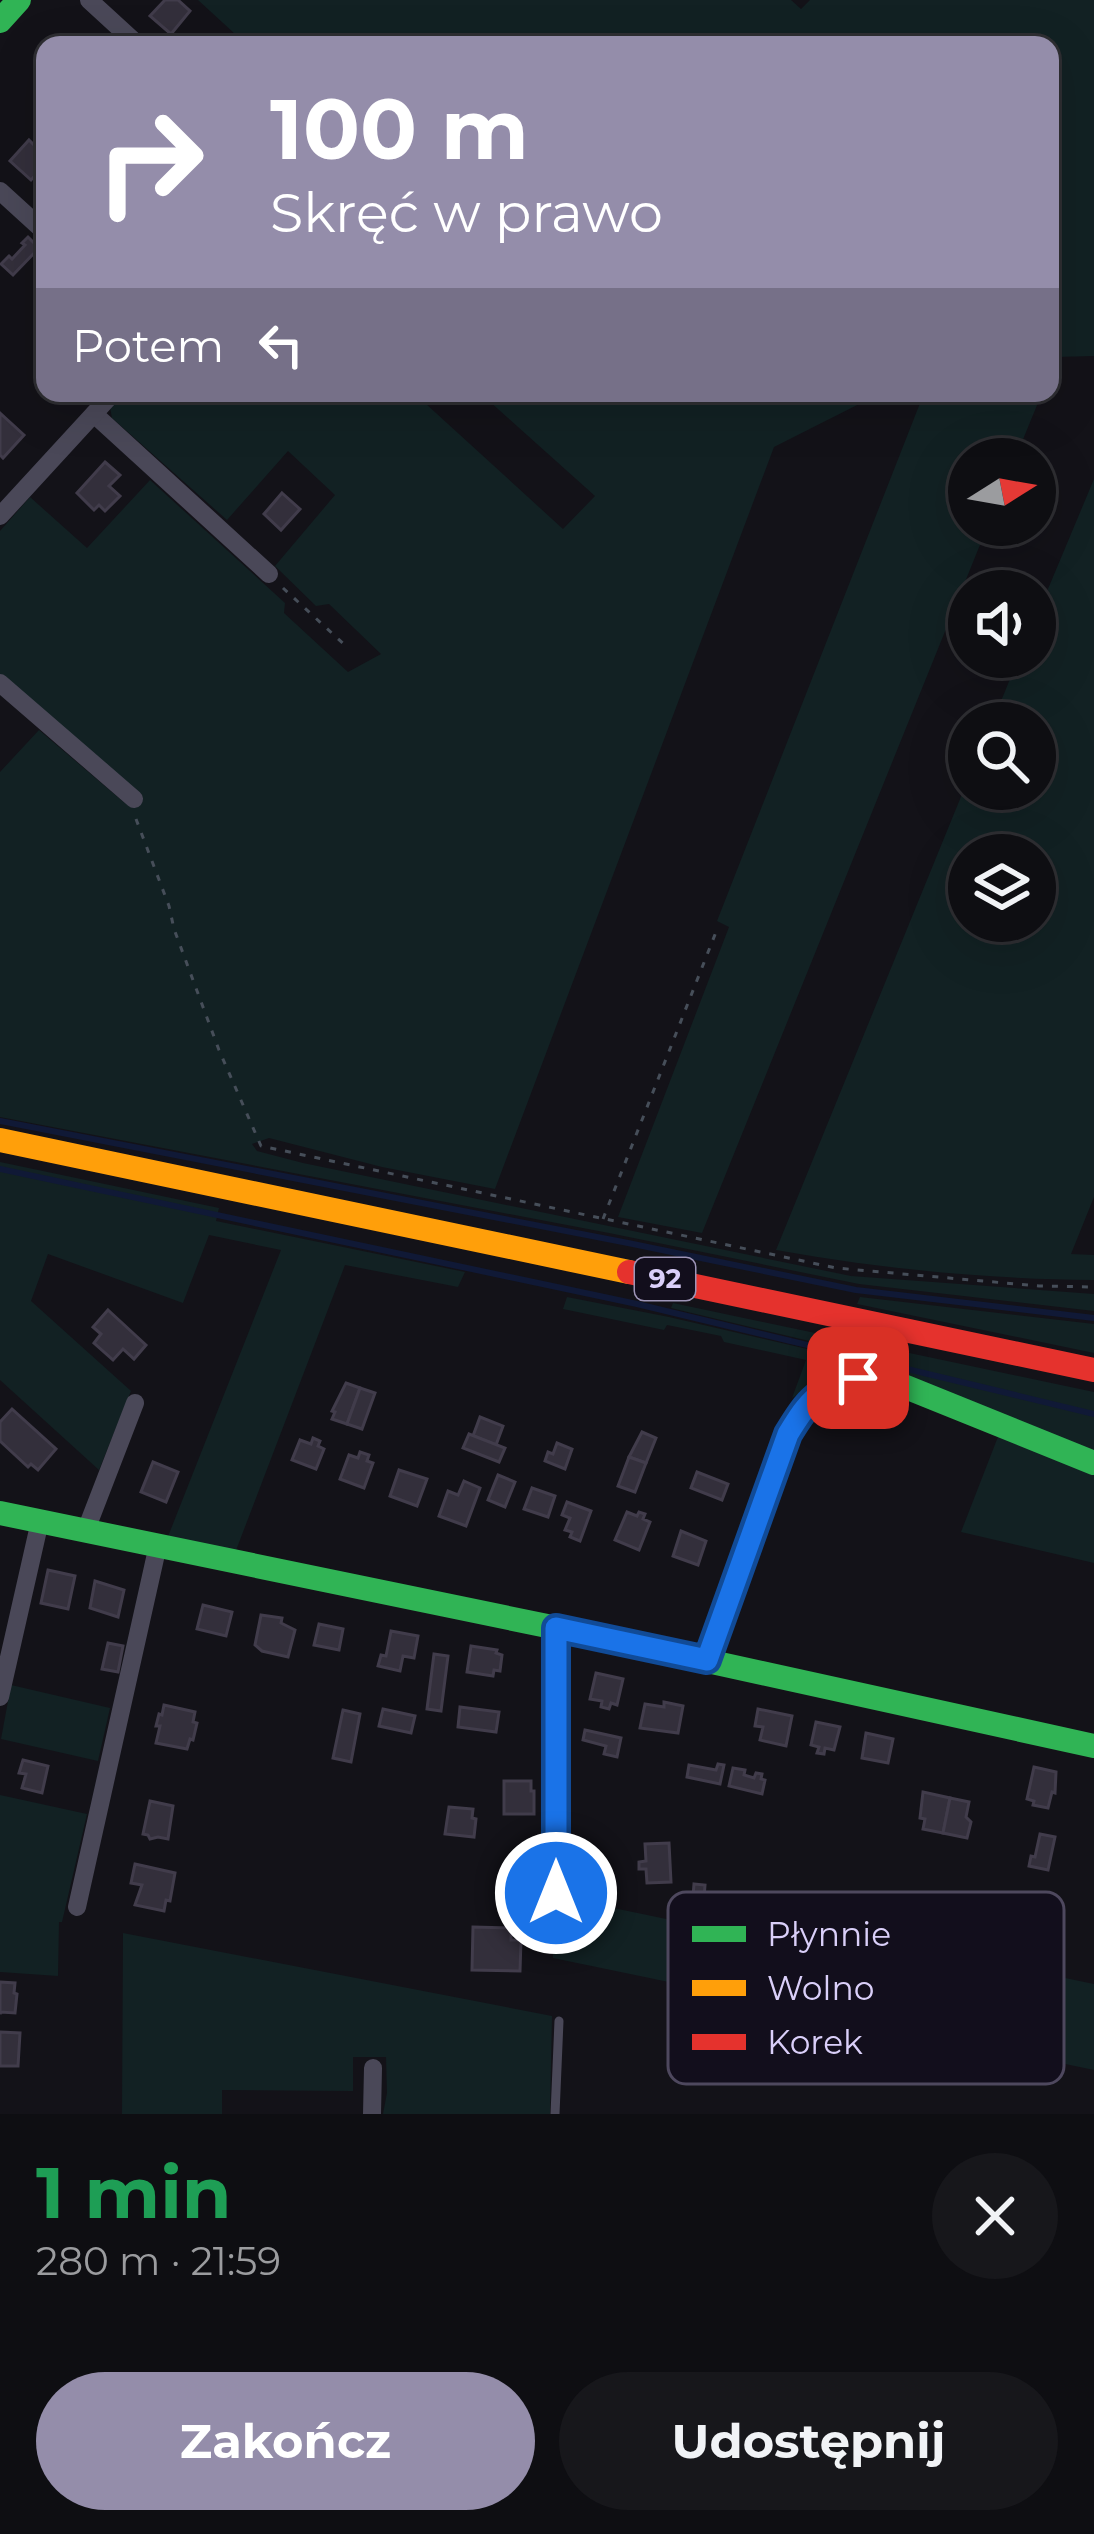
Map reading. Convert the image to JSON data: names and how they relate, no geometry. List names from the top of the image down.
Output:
{
  "streets": {
    "street": ["92"]
  },
  "legend": ["Płynnie", "Wolno", "Korek"],
  "north": "right",
  "page": {
    "turn": ["100 m", "Skręć w prawo"],
    "then": "Potem",
    "heading": ["1 min", "280 m · 21:59"],
    "buttons": ["Zakończ", "Udostępnij"]
  }
}
